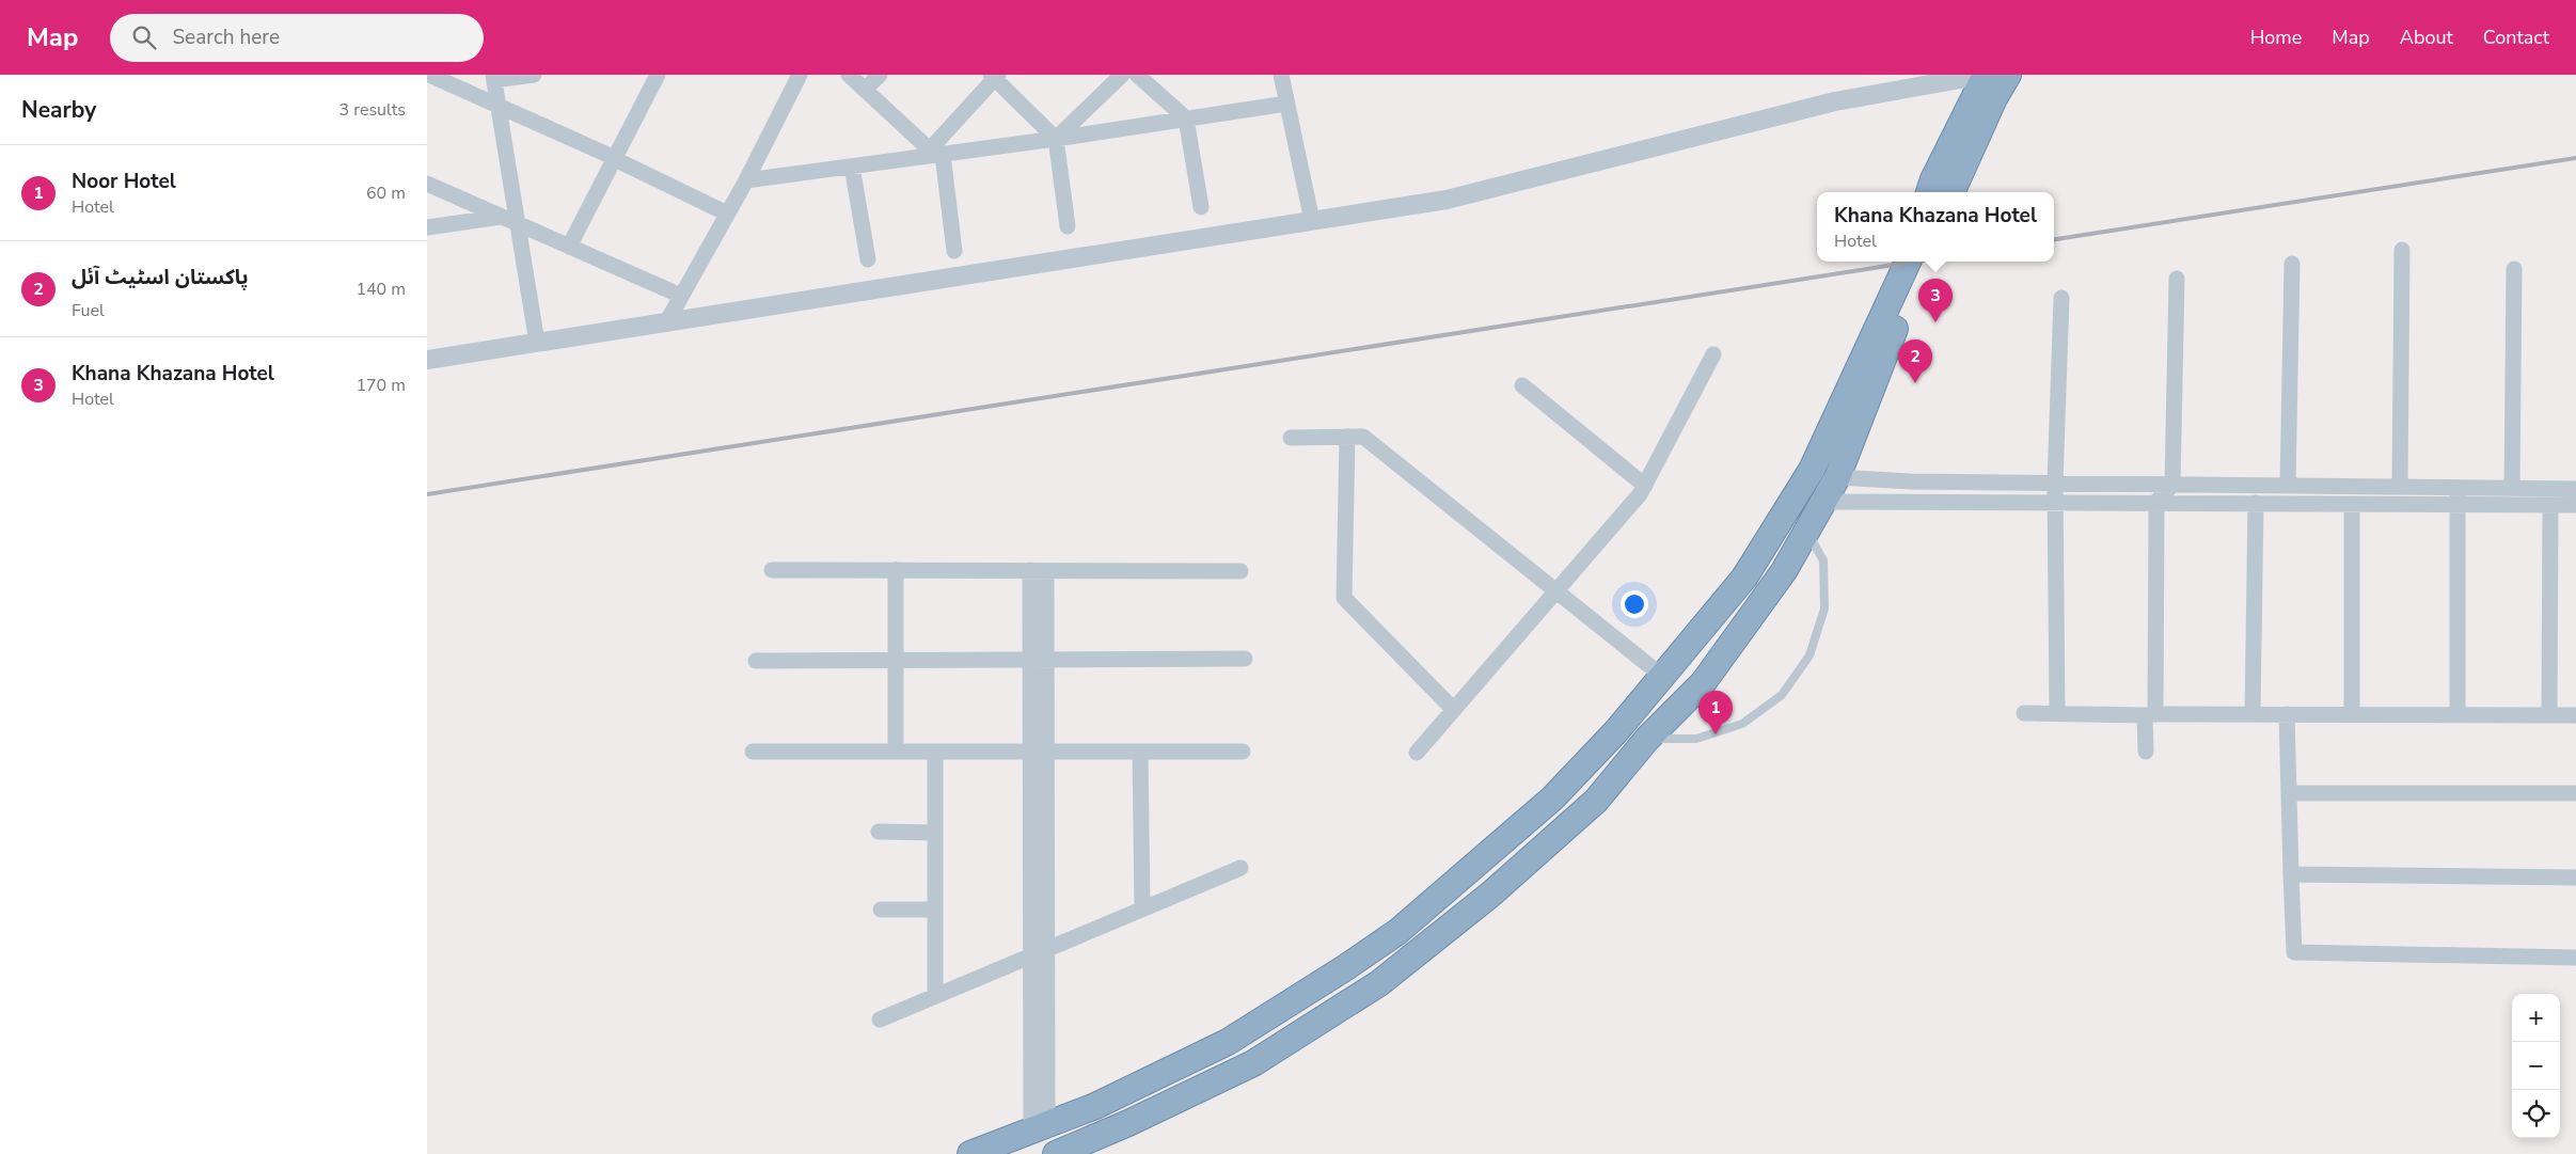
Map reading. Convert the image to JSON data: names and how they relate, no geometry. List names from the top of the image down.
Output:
{
  "page": {
    "header": "Map",
    "search": "Search here",
    "nav": [
      "Home",
      "Map",
      "About",
      "Contact"
    ],
    "heading": ["Nearby", "3 results"],
    "list": [
      {
        "mark": "1",
        "name": "Noor Hotel",
        "note": "Hotel",
        "value": "60 m"
      },
      {
        "mark": "2",
        "name": "پاکستان اسٹیٹ آئل",
        "note": "Fuel",
        "value": "140 m"
      },
      {
        "mark": "3",
        "name": "Khana Khazana Hotel",
        "note": "Hotel",
        "value": "170 m"
      }
    ],
    "popup": ["Khana Khazana Hotel", "Hotel"],
    "pins": ["3", "2", "1"],
    "map_buttons": ["+", "−"]
  }
}
